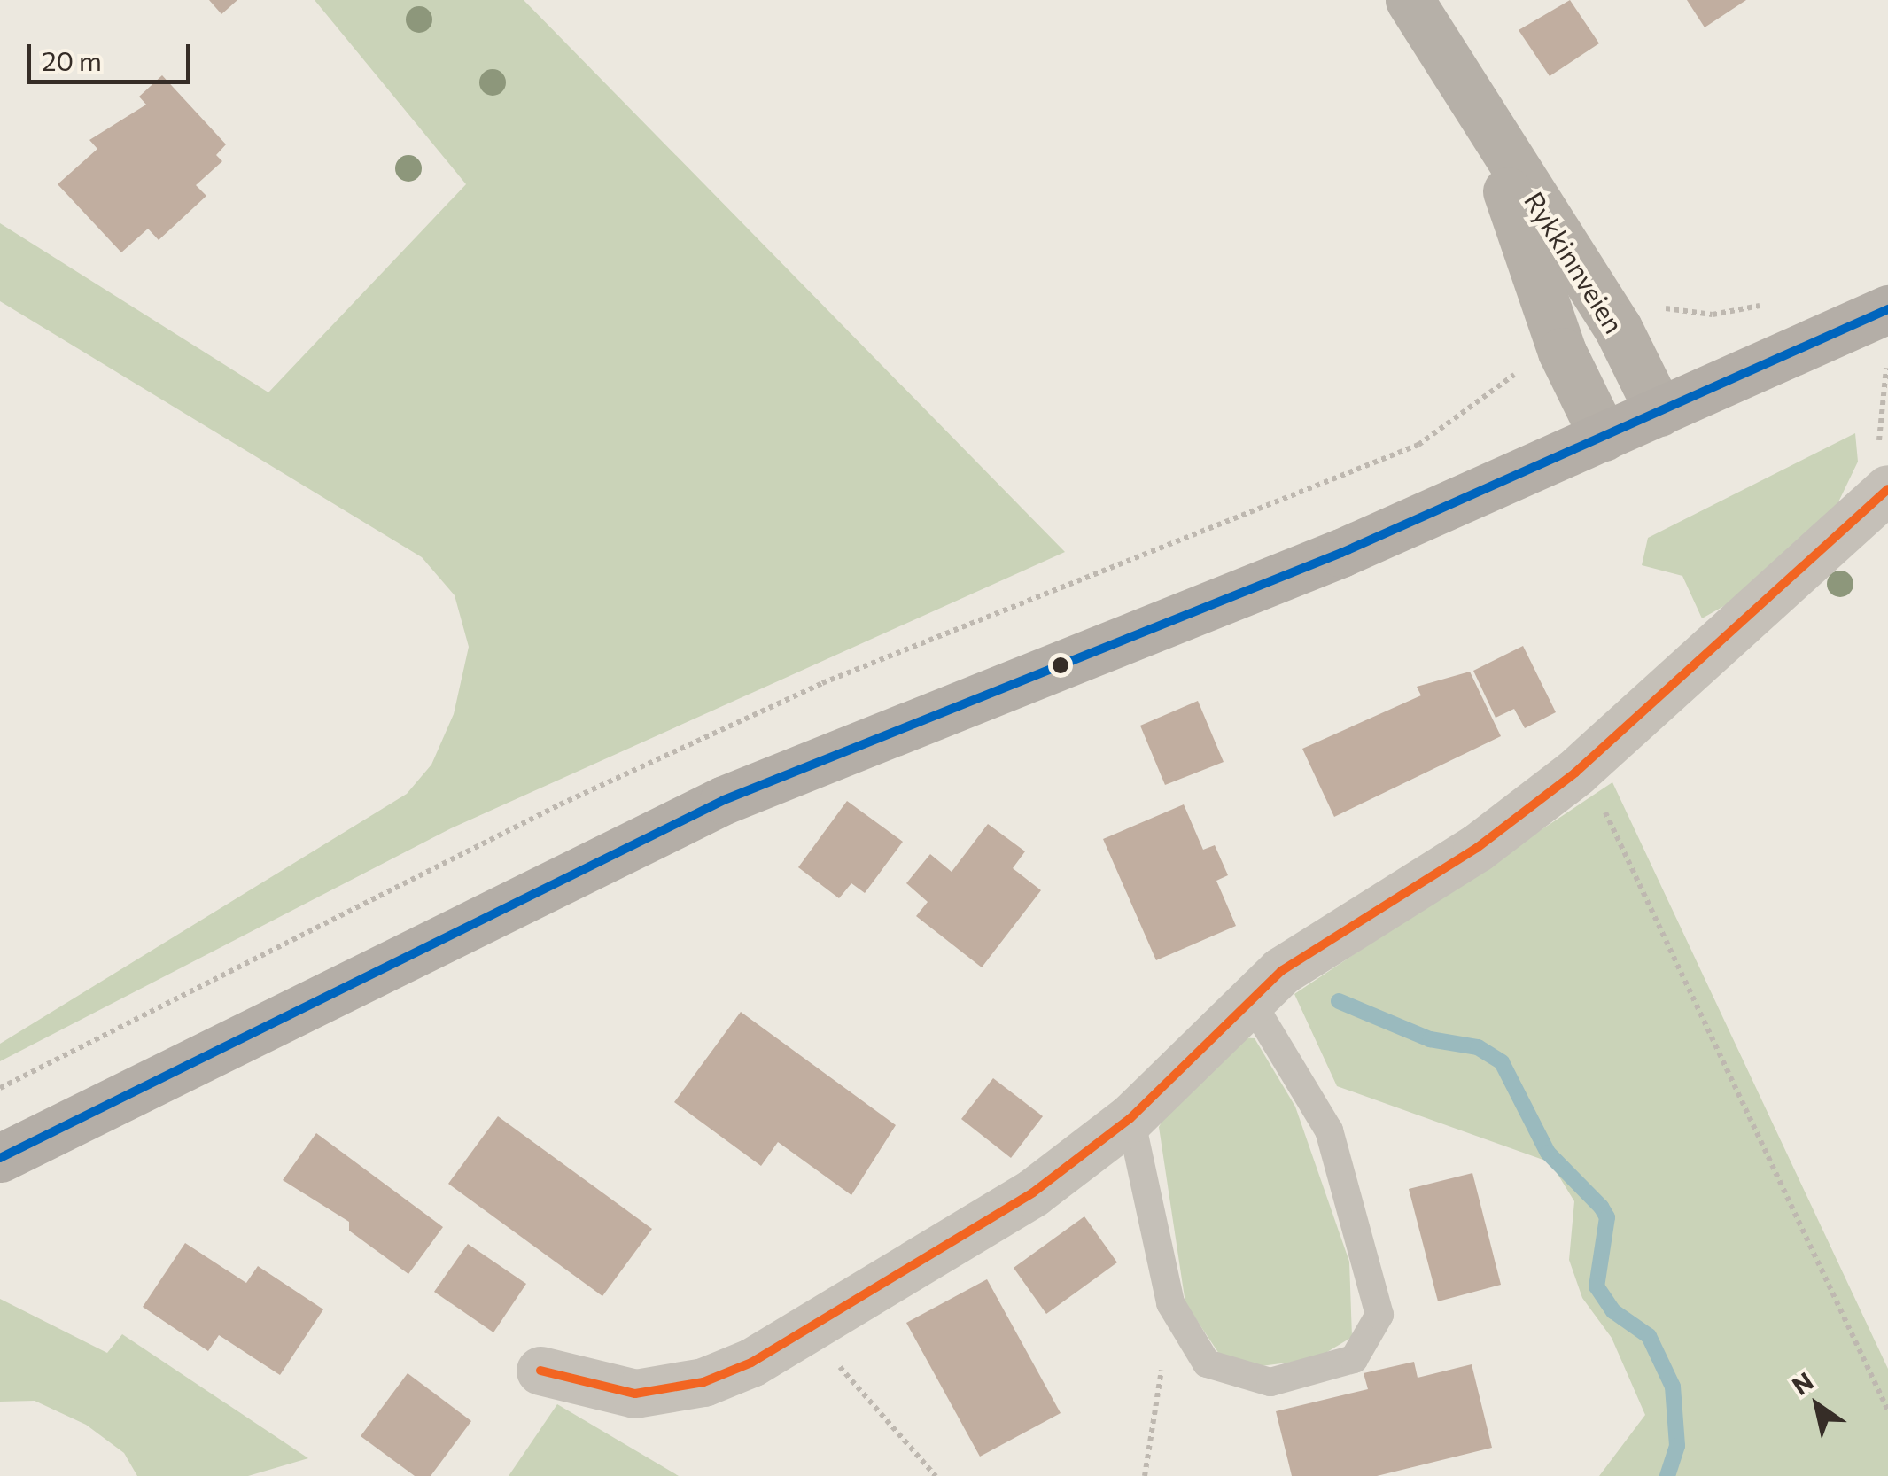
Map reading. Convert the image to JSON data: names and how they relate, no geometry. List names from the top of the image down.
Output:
{
  "streets": {
    "street": ["Rykkinnveien"]
  },
  "scale_bar": "20 m",
  "north": "top left"
}
